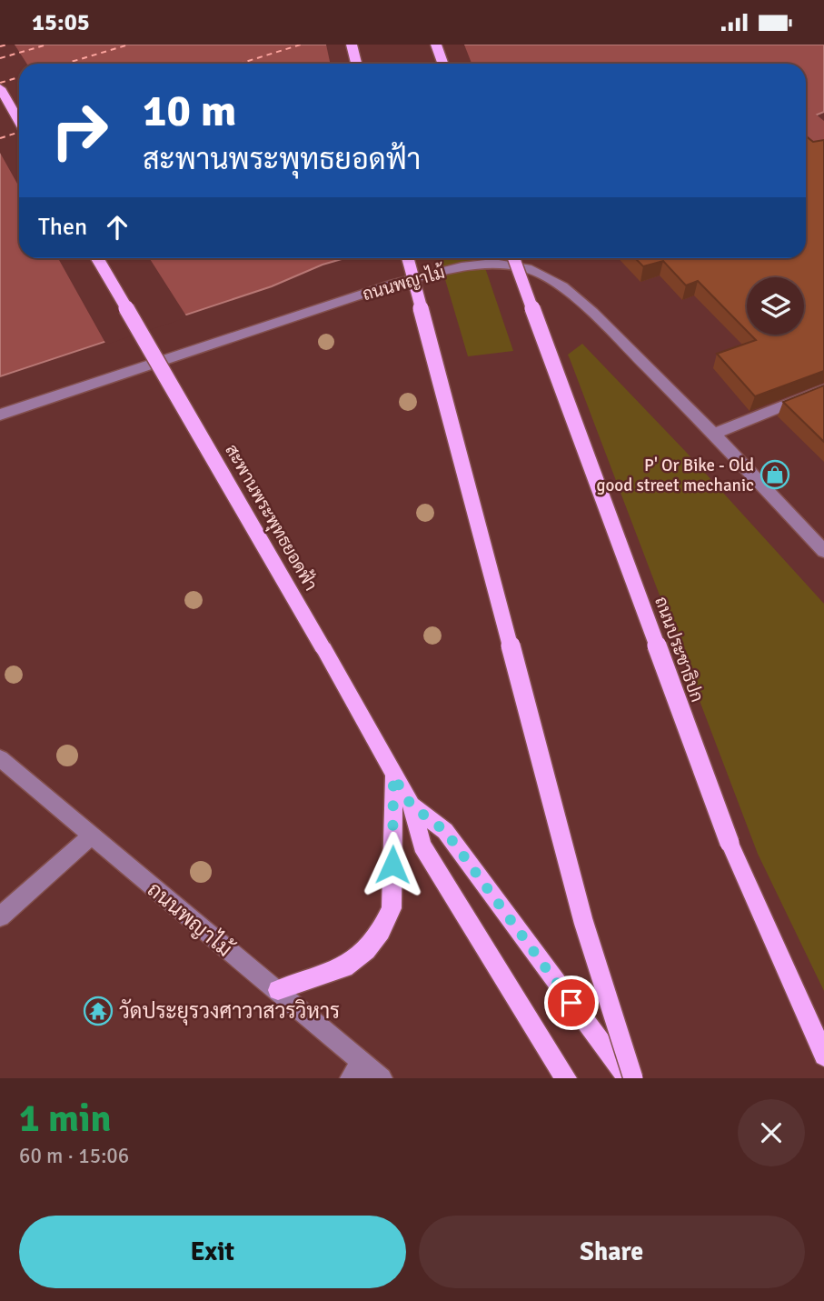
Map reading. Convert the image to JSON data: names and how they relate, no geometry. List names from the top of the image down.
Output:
{
  "streets": {
    "main road": ["สะพานพระพุทธยอดฟ้า", "ถนนประชาธิปก"],
    "street": ["ถนนพญาไม้"]
  },
  "places": {
    "shop": ["P' Or Bike - Old good street mechanic"],
    "temple": ["วัดประยุรวงศาวาสวรวิหาร"]
  },
  "page": {
    "status": "15:05",
    "turn": ["10 m", "สะพานพระพุทธยอดฟ้า"],
    "then": "Then",
    "heading": ["1 min", "60 m · 15:06"],
    "buttons": ["Exit", "Share"]
  }
}
